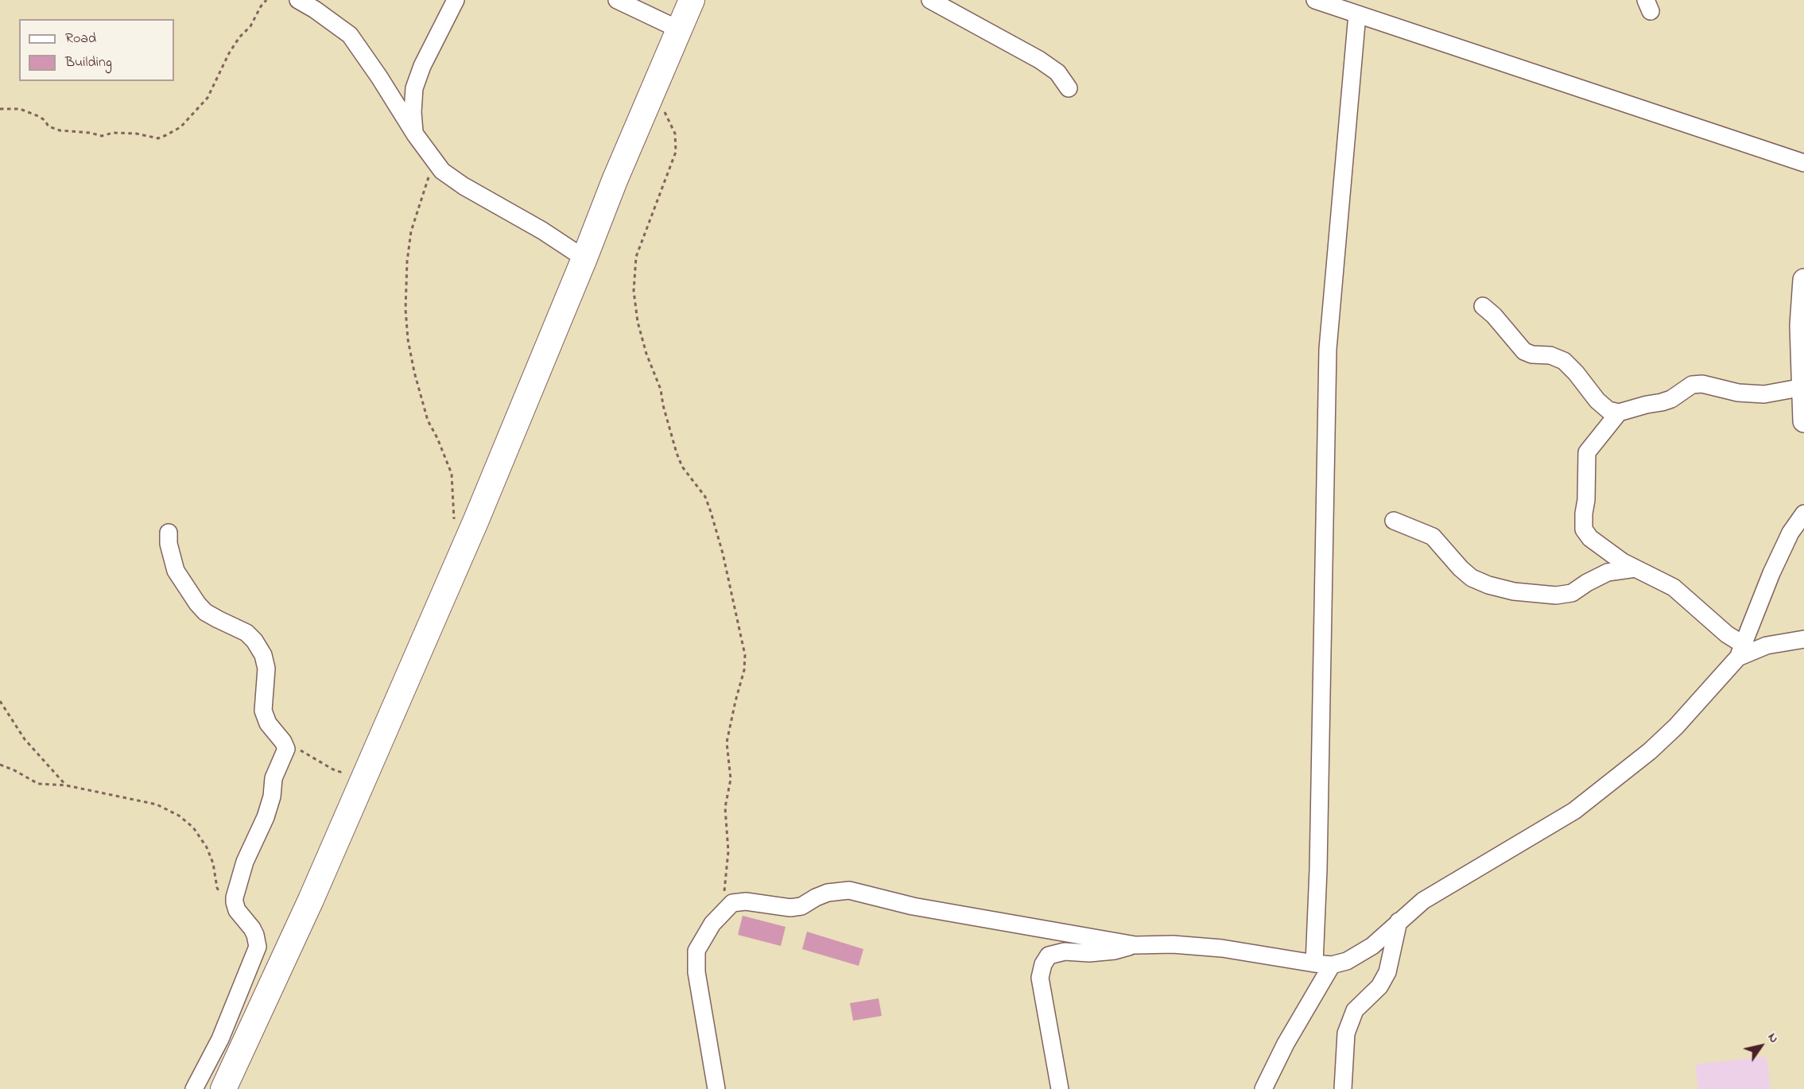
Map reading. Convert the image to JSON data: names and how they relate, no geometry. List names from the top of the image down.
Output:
{
  "legend": ["Road", "Building"],
  "north": "top right"
}
